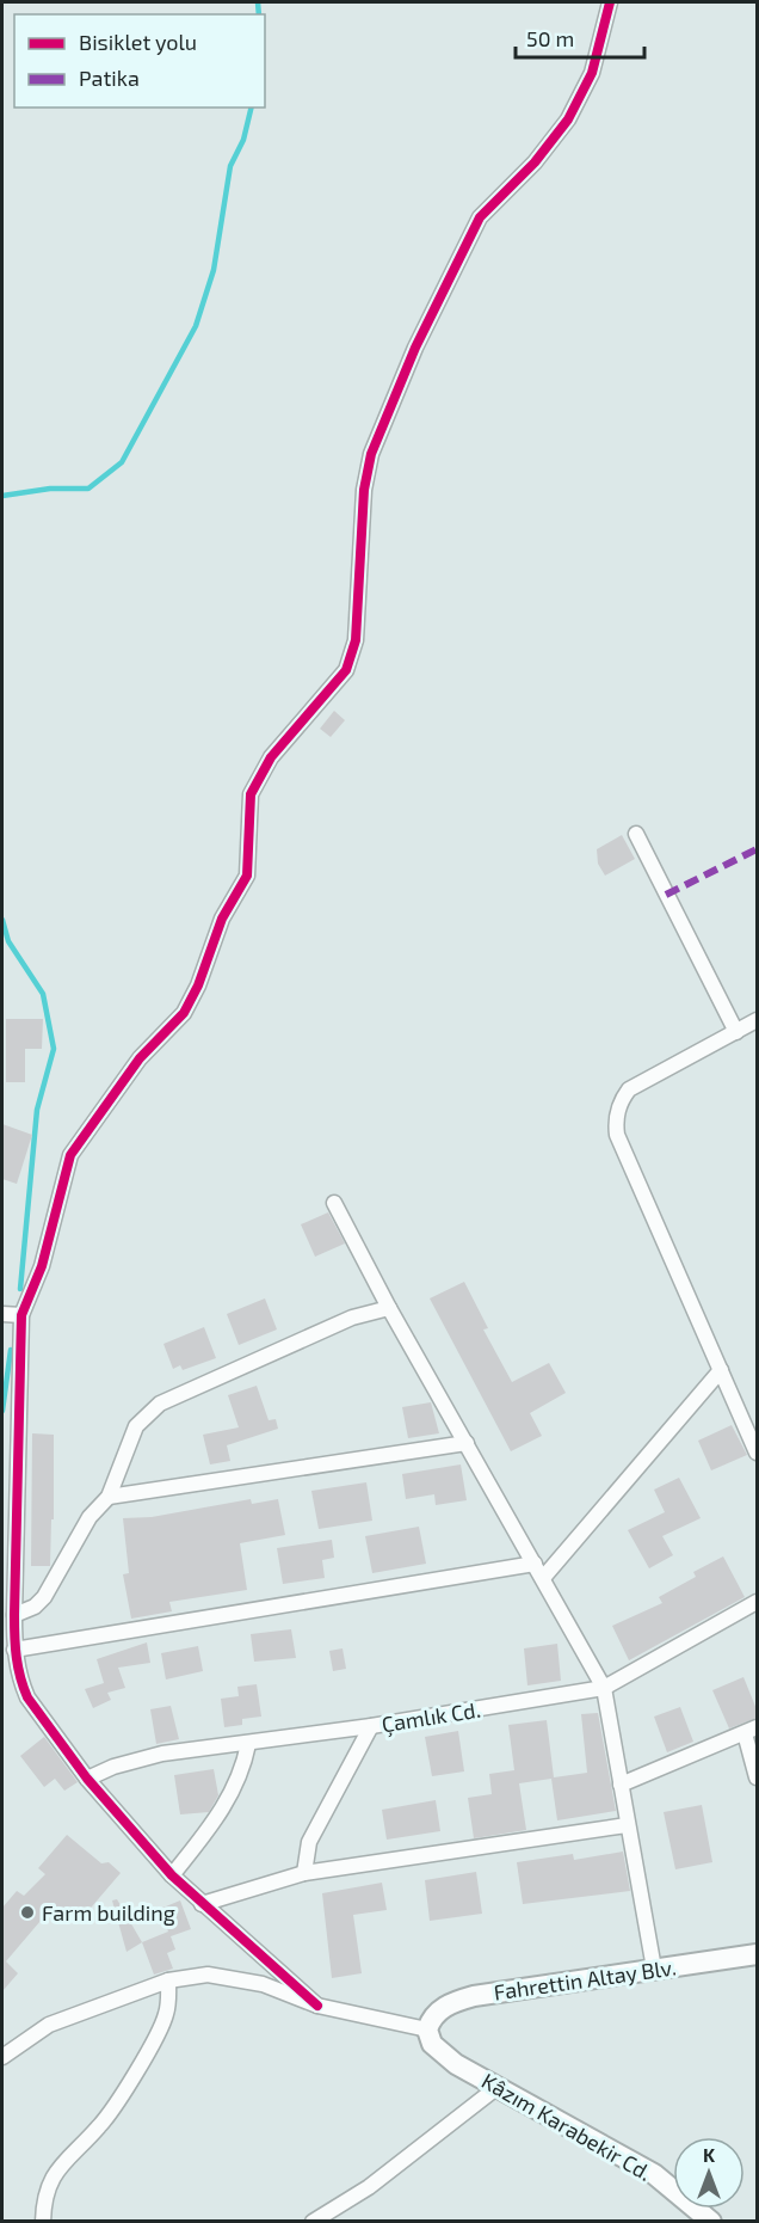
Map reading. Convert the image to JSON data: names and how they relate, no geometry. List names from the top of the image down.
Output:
{
  "streets": {
    "street": ["Çamlık Cd.", "Fahrettin Altay Blv.", "Kâzım Karabekir Cd."]
  },
  "crossings": [
    ["Fahrettin Altay Blv.", "Kâzım Karabekir Cd."]
  ],
  "places": ["Farm building"],
  "legend": ["Bisiklet yolu", "Patika"],
  "scale_bar": "50 m",
  "north": "top"
}
